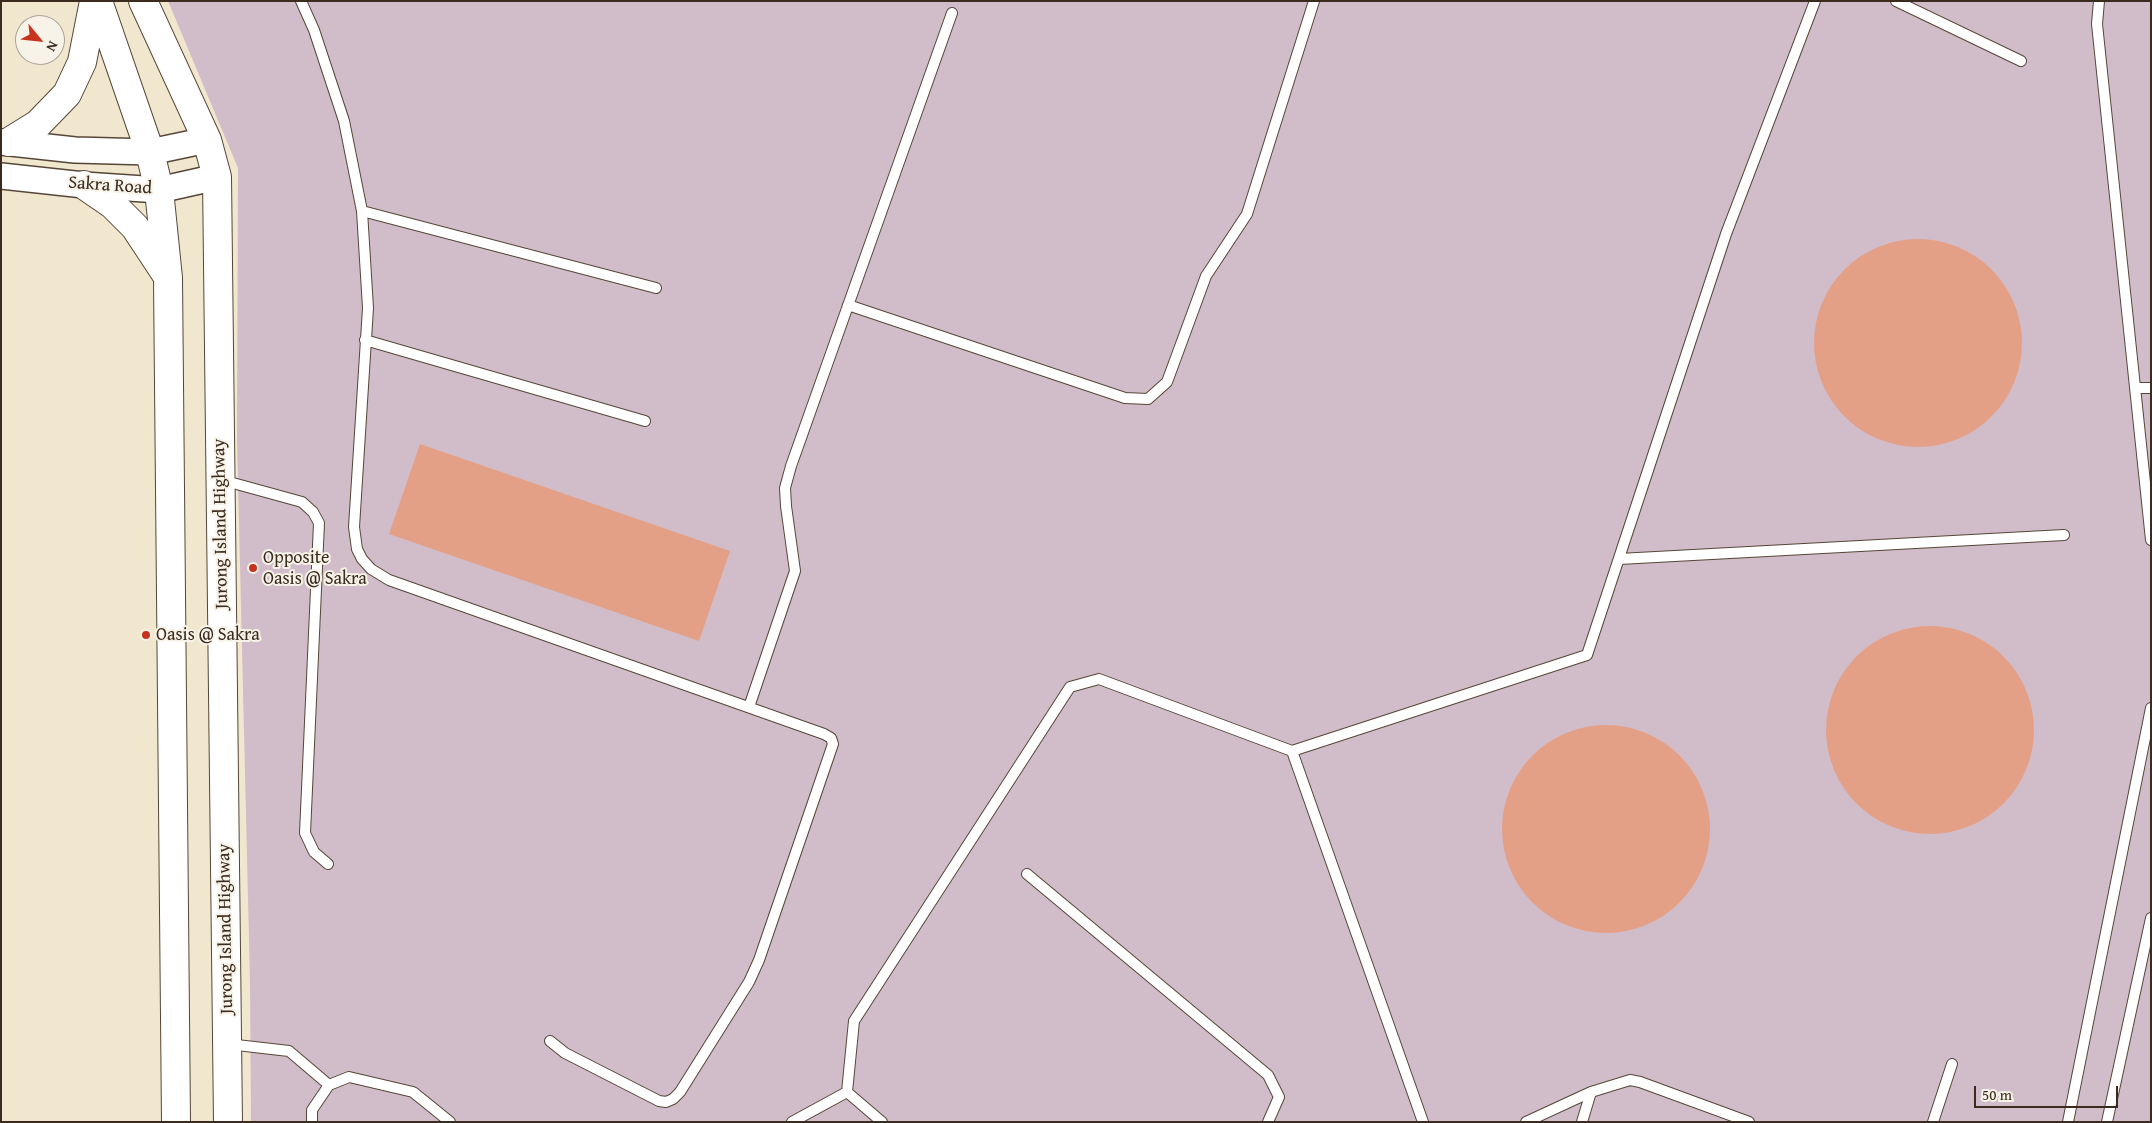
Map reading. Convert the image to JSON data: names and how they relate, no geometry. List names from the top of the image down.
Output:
{
  "streets": {
    "main road": ["Jurong Island Highway"],
    "street": ["Sakra Road"]
  },
  "crossings": [
    ["Sakra Road", "Jurong Island Highway"]
  ],
  "places": ["Opposite Oasis @ Sakra", "Oasis @ Sakra"],
  "scale_bar": "50 m",
  "north": "bottom right"
}
